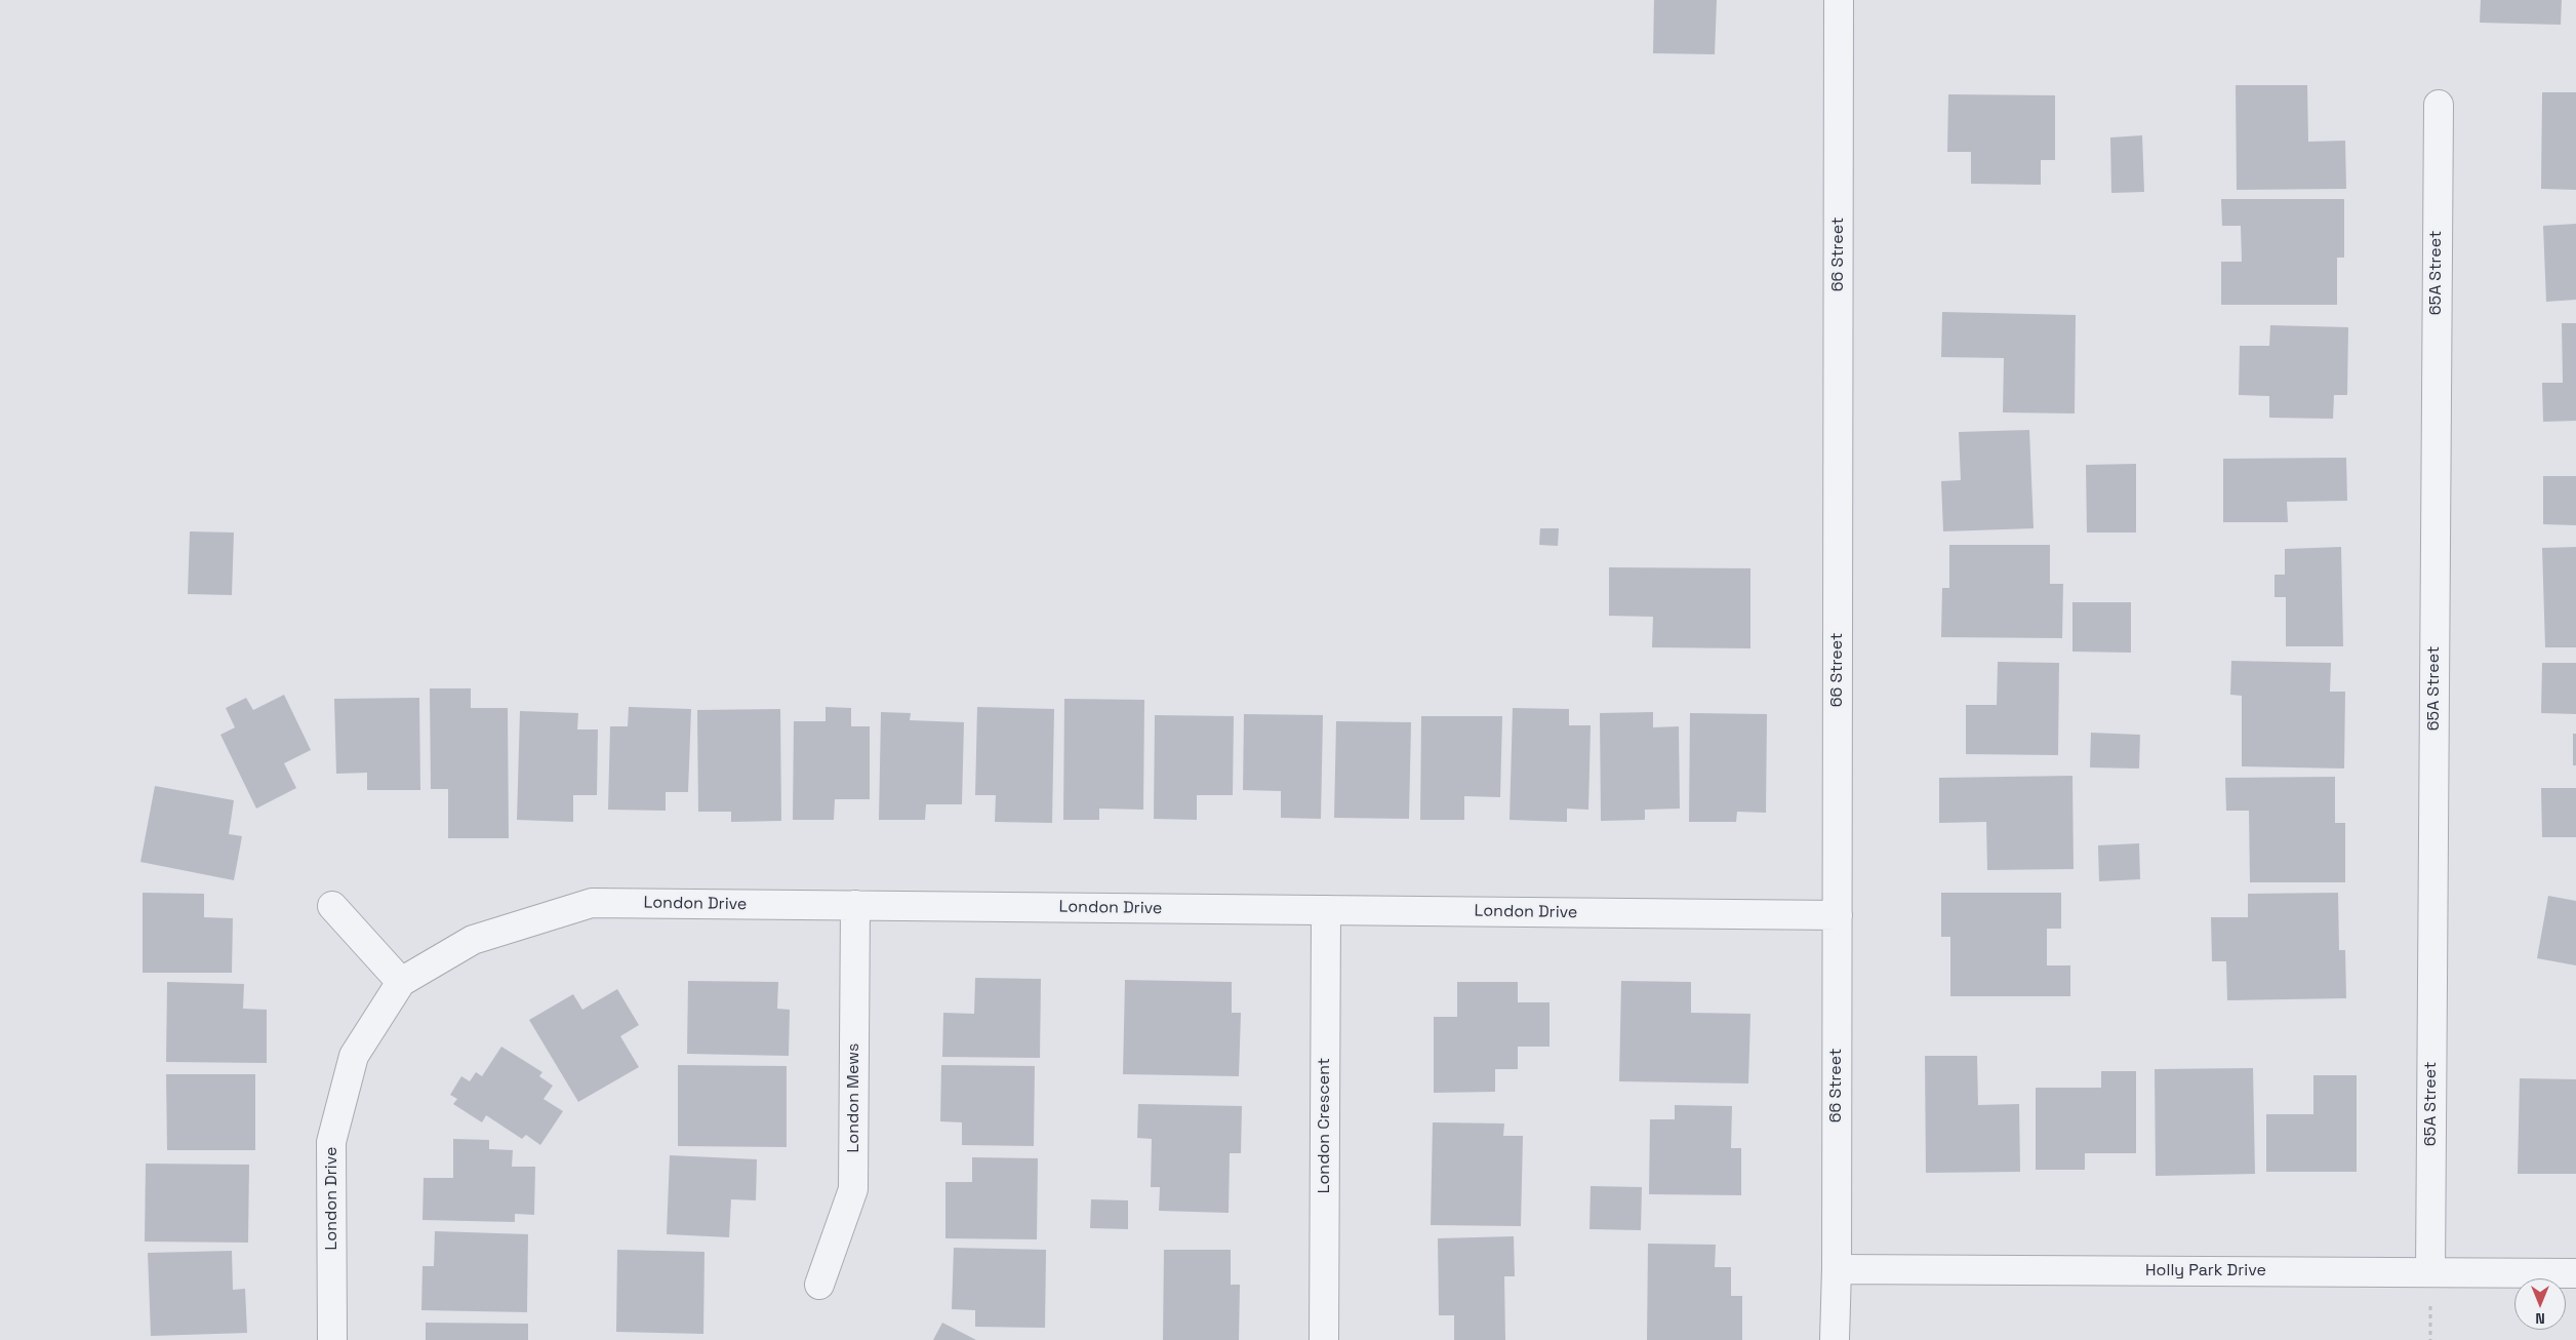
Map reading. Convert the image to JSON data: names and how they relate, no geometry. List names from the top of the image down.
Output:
{
  "streets": {
    "street": [
      "66 Street",
      "65A Street",
      "London Drive",
      "London Mews",
      "London Crescent",
      "Holly Park Drive"
    ]
  },
  "crossings": [
    ["66 Street", "London Drive"],
    ["66 Street", "Holly Park Drive"],
    ["65A Street", "Holly Park Drive"],
    ["London Drive", "London Mews"],
    ["London Drive", "London Crescent"]
  ],
  "north": "bottom"
}
